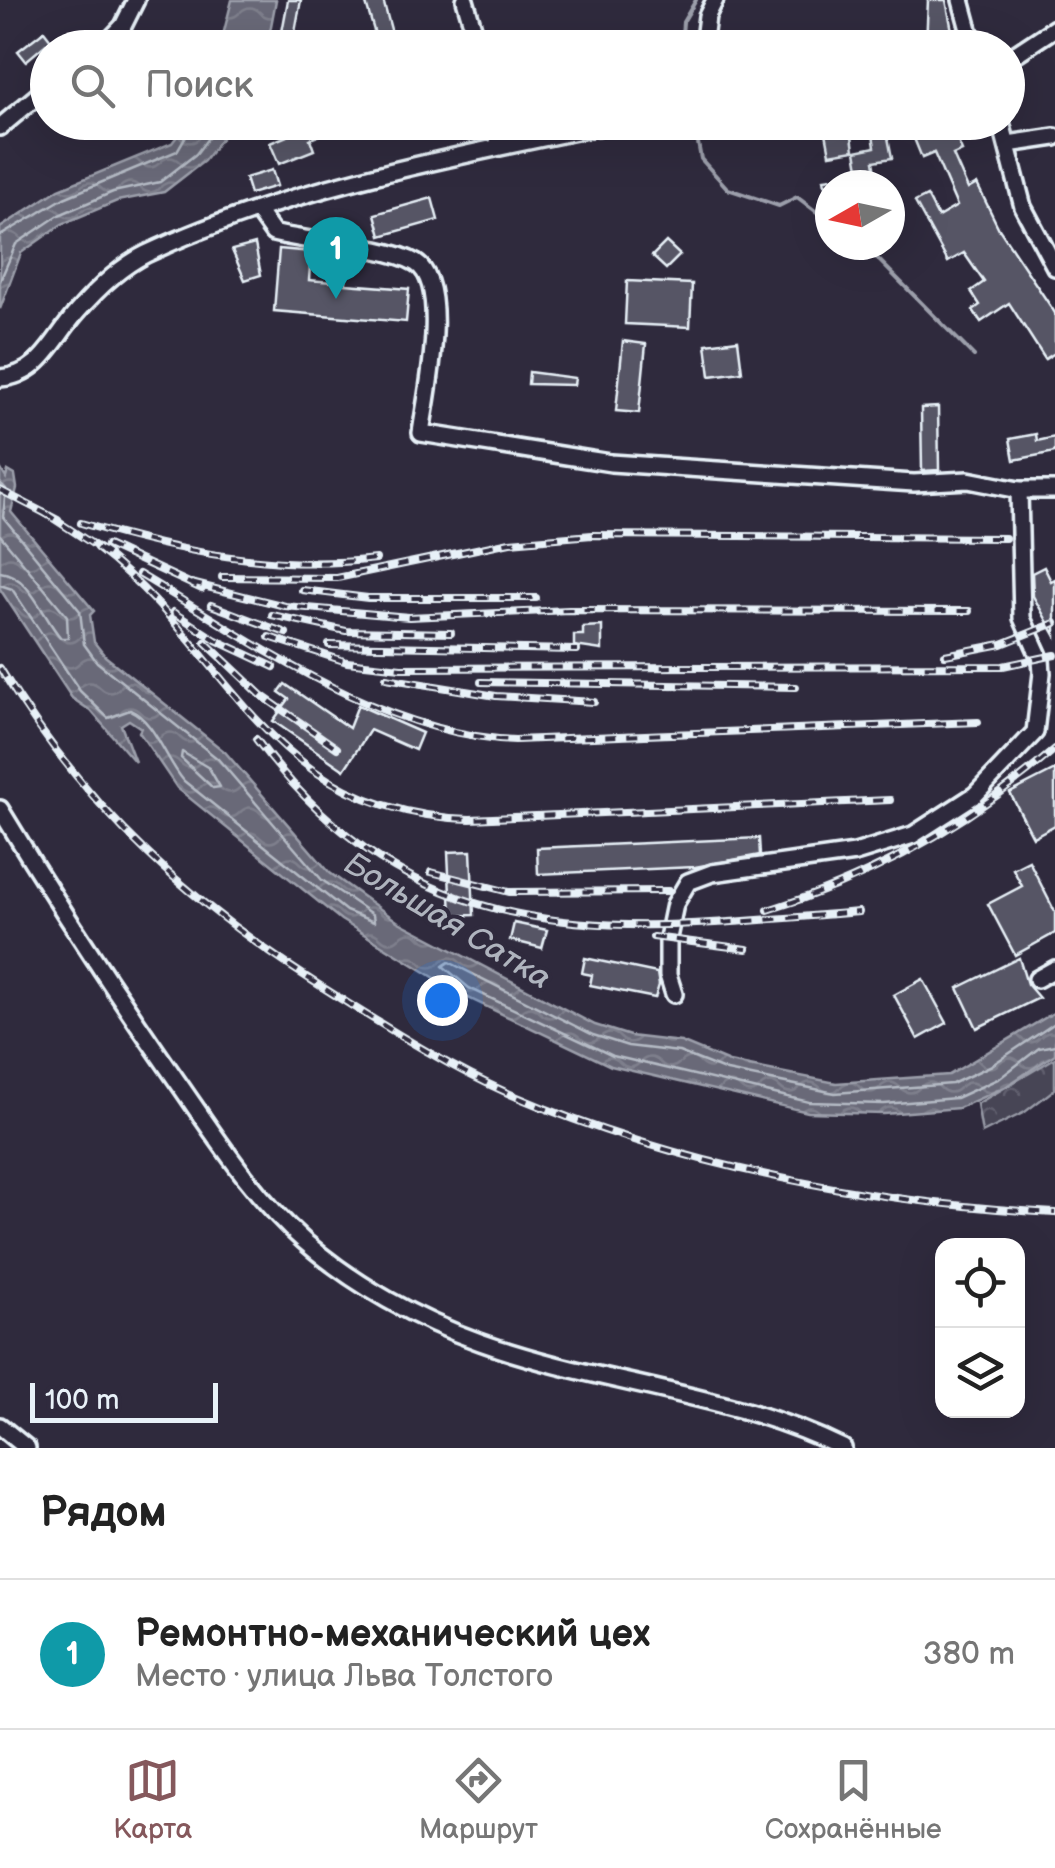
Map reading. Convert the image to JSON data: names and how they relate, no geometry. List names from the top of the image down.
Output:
{
  "water": ["Большая Сатка"],
  "scale_bar": "100 m",
  "north": "left",
  "page": {
    "search": "Поиск",
    "pins": "1",
    "scale": "100 m",
    "heading": "Рядом",
    "list": [
      {
        "mark": "1",
        "name": "Ремонтно-механический цех",
        "note": "Место · улица Льва Толстого",
        "value": "380 m"
      }
    ],
    "nav": ["Карта", "Маршрут", "Сохранённые"]
  }
}
